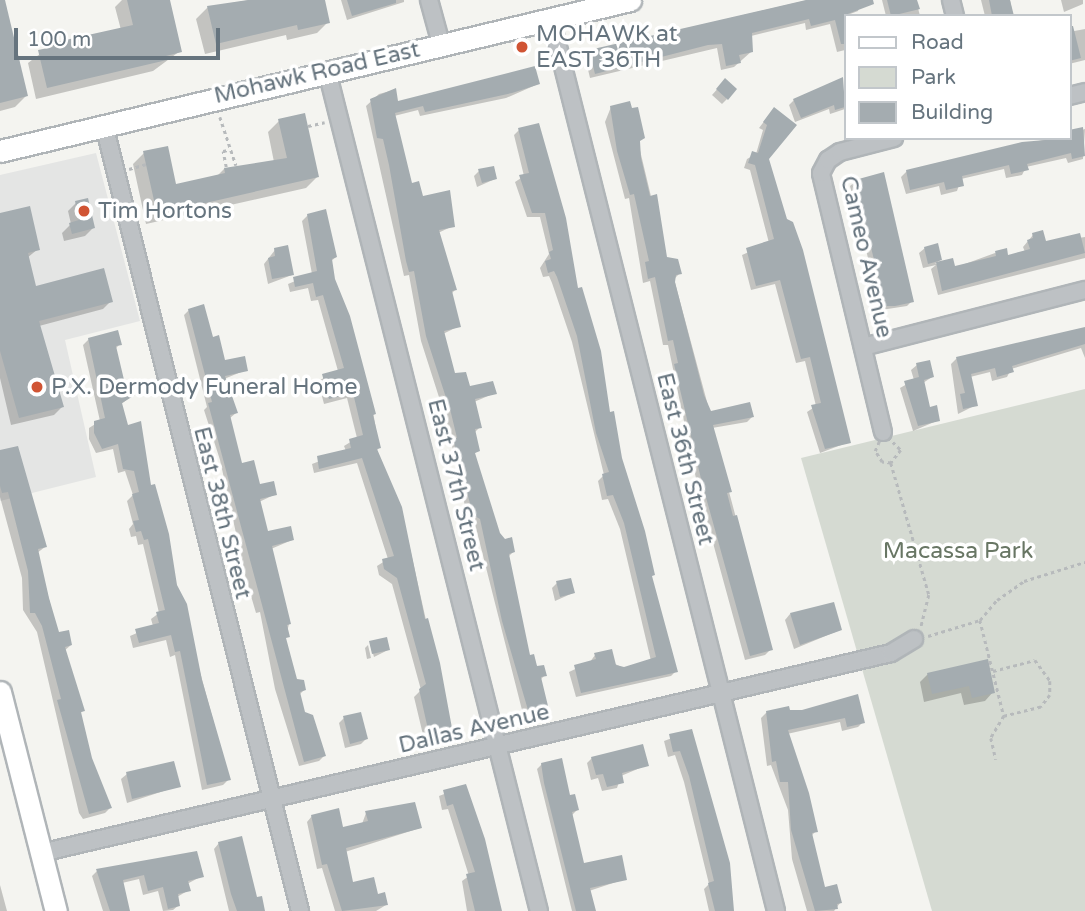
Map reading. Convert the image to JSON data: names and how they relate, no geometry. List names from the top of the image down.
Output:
{
  "streets": {
    "main road": ["Mohawk Road East"],
    "street": [
      "Cameo Avenue",
      "East 36th Street",
      "East 37th Street",
      "East 38th Street",
      "Dallas Avenue"
    ]
  },
  "crossings": [
    ["Mohawk Road East", "East 36th Street"],
    ["Mohawk Road East", "East 37th Street"],
    ["Mohawk Road East", "East 38th Street"],
    ["East 36th Street", "Dallas Avenue"],
    ["East 37th Street", "Dallas Avenue"],
    ["East 38th Street", "Dallas Avenue"]
  ],
  "parks": ["Macassa Park"],
  "places": ["MOHAWK at EAST 36TH", "Tim Hortons", "P.X. Dermody Funeral Home"],
  "legend": ["Road", "Park", "Building"],
  "scale_bar": "100 m"
}
